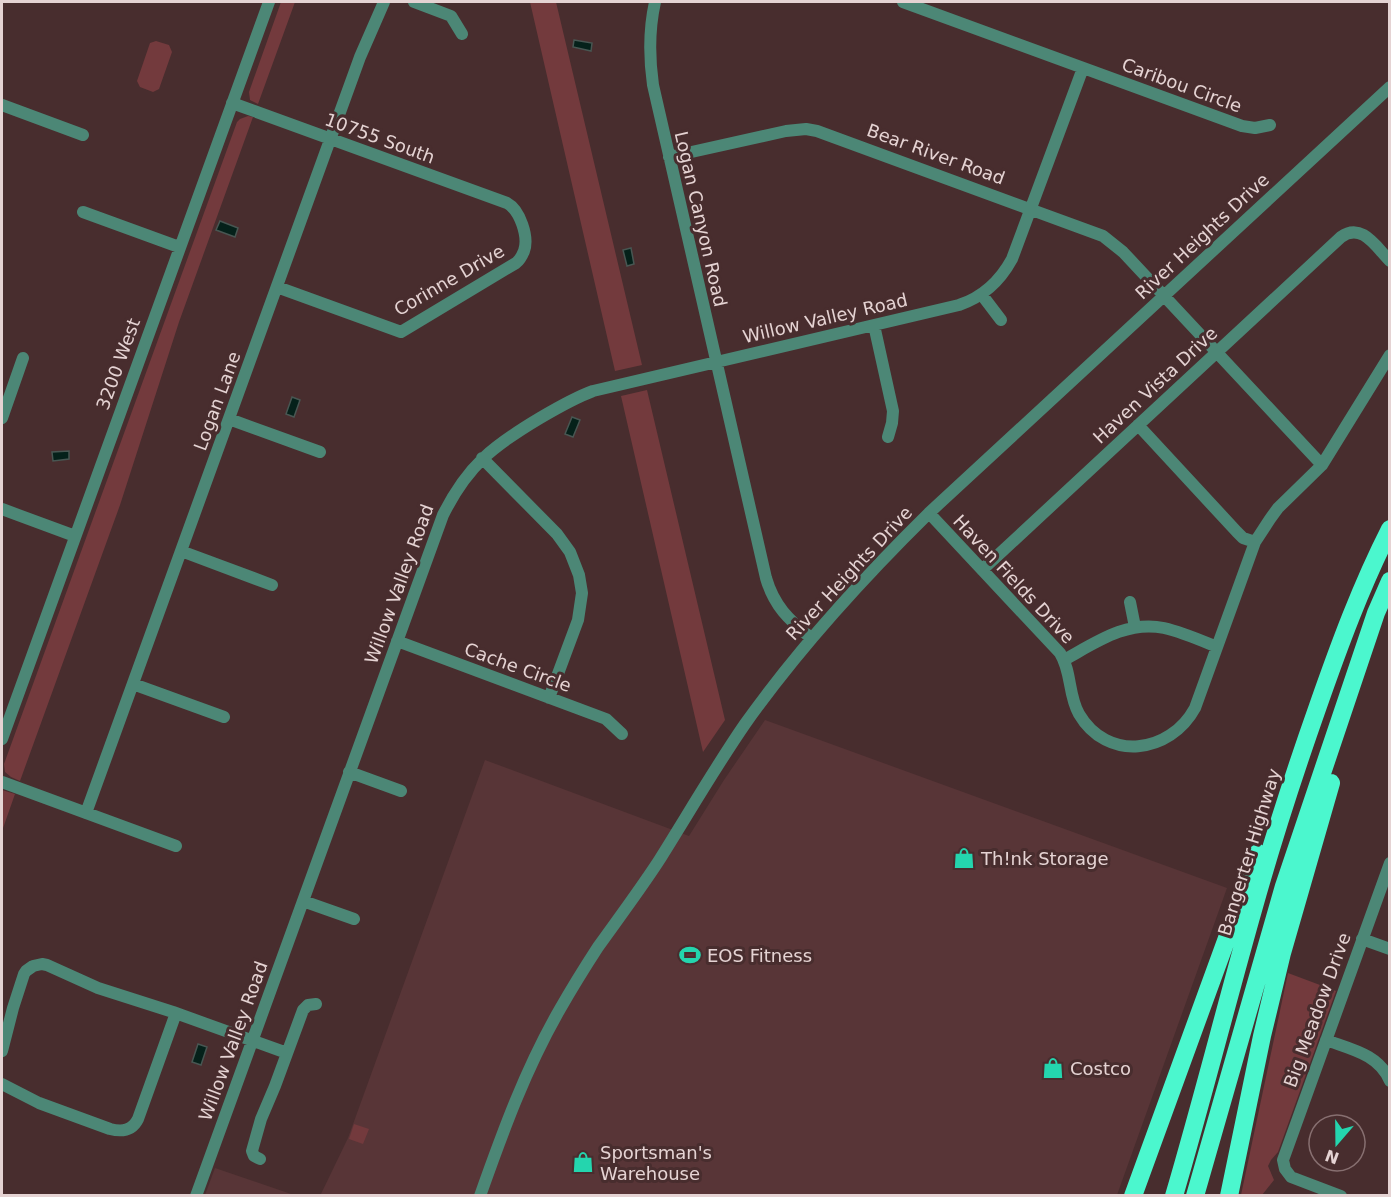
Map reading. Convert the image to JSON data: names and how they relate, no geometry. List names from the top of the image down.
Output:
{
  "streets": {
    "highway": ["Bangerter Highway"],
    "street": [
      "Caribou Circle",
      "10755 South",
      "Bear River Road",
      "Logan Canyon Road",
      "River Heights Drive",
      "Corinne Drive",
      "Willow Valley Road",
      "3200 West",
      "Haven Vista Drive",
      "Logan Lane",
      "Haven Fields Drive",
      "Cache Circle",
      "Big Meadow Drive"
    ]
  },
  "crossings": [
    ["Caribou Circle", "Willow Valley Road"],
    ["10755 South", "Corinne Drive"],
    ["10755 South", "3200 West"],
    ["10755 South", "Logan Lane"],
    ["Bear River Road", "Logan Canyon Road"],
    ["Bear River Road", "River Heights Drive"],
    ["Bear River Road", "Willow Valley Road"],
    ["Bear River Road", "Haven Vista Drive"],
    ["Bear River Road", "Haven Fields Drive"],
    ["Logan Canyon Road", "River Heights Drive"],
    ["Logan Canyon Road", "Willow Valley Road"],
    ["River Heights Drive", "Haven Fields Drive"],
    ["Corinne Drive", "Logan Lane"],
    ["Willow Valley Road", "Cache Circle"],
    ["Haven Vista Drive", "Haven Fields Drive"]
  ],
  "places": {
    "shop": ["Th!nk Storage", "Costco", "Sportsman's Warehouse"],
    "sports": ["EOS Fitness"]
  },
  "north": "bottom"
}
